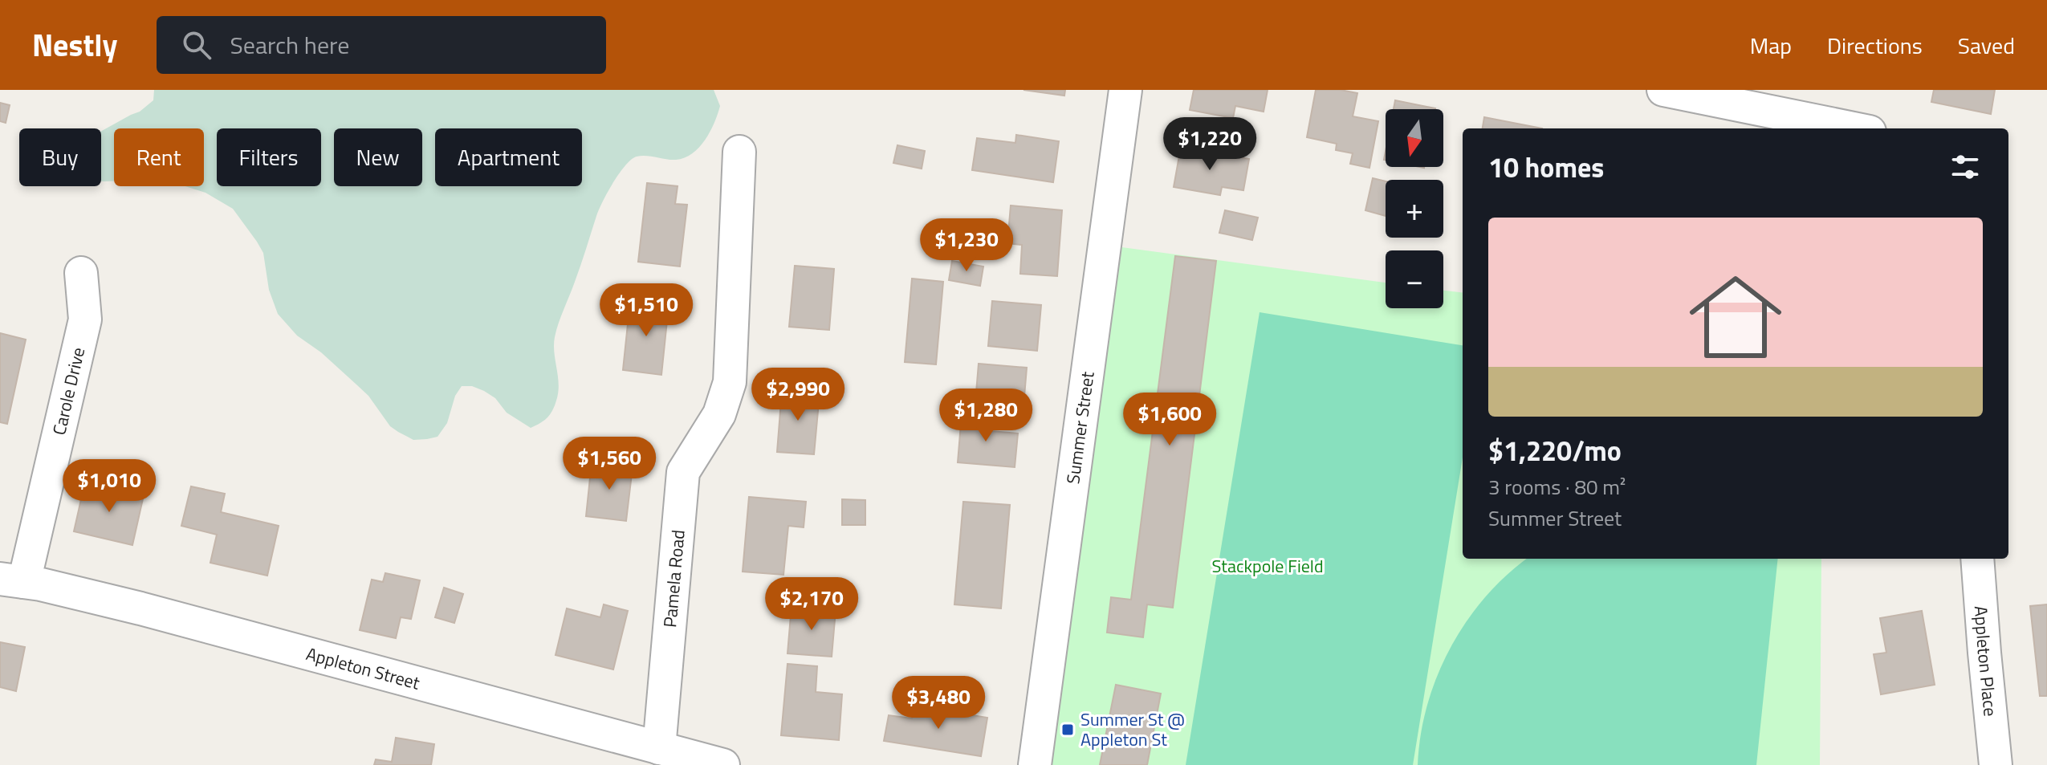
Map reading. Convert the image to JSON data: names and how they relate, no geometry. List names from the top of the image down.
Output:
{
  "streets": {
    "street": [
      "Carole Drive",
      "Summer Street",
      "Pamela Road",
      "Appleton Place",
      "Appleton Street"
    ]
  },
  "crossings": [
    ["Carole Drive", "Appleton Street"],
    ["Pamela Road", "Appleton Street"]
  ],
  "parks": ["Stackpole Field"],
  "places": {
    "transit": ["Summer St @ Appleton St"]
  },
  "north": "bottom",
  "page": {
    "header": "Nestly",
    "search": "Search here",
    "nav": ["Map", "Directions", "Saved"],
    "map_buttons": ["+", "−"],
    "price": [
      "$1,220",
      "$1,230",
      "$1,510",
      "$2,990",
      "$1,280",
      "$1,600",
      "$1,560",
      "$1,010",
      "$2,170",
      "$3,480"
    ],
    "chip": [
      "Buy",
      "Rent",
      "Filters",
      "New",
      "Apartment"
    ],
    "heading": "10 homes",
    "list": [
      {
        "name": "$1,220/mo",
        "note": "3 rooms · 80 m² · Summer Street"
      }
    ]
  }
}
